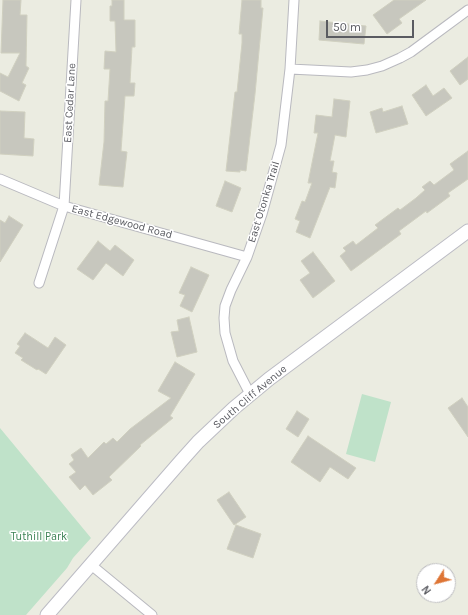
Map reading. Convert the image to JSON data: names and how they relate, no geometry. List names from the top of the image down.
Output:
{
  "streets": {
    "main road": ["South Cliff Avenue"],
    "street": ["East Cedar Lane", "East Otonka Trail", "East Edgewood Road"]
  },
  "crossings": [
    ["East Cedar Lane", "East Edgewood Road"],
    ["East Otonka Trail", "East Edgewood Road"],
    ["East Otonka Trail", "South Cliff Avenue"]
  ],
  "parks": ["Tuthill Park"],
  "scale_bar": "50 m",
  "north": "bottom left"
}
